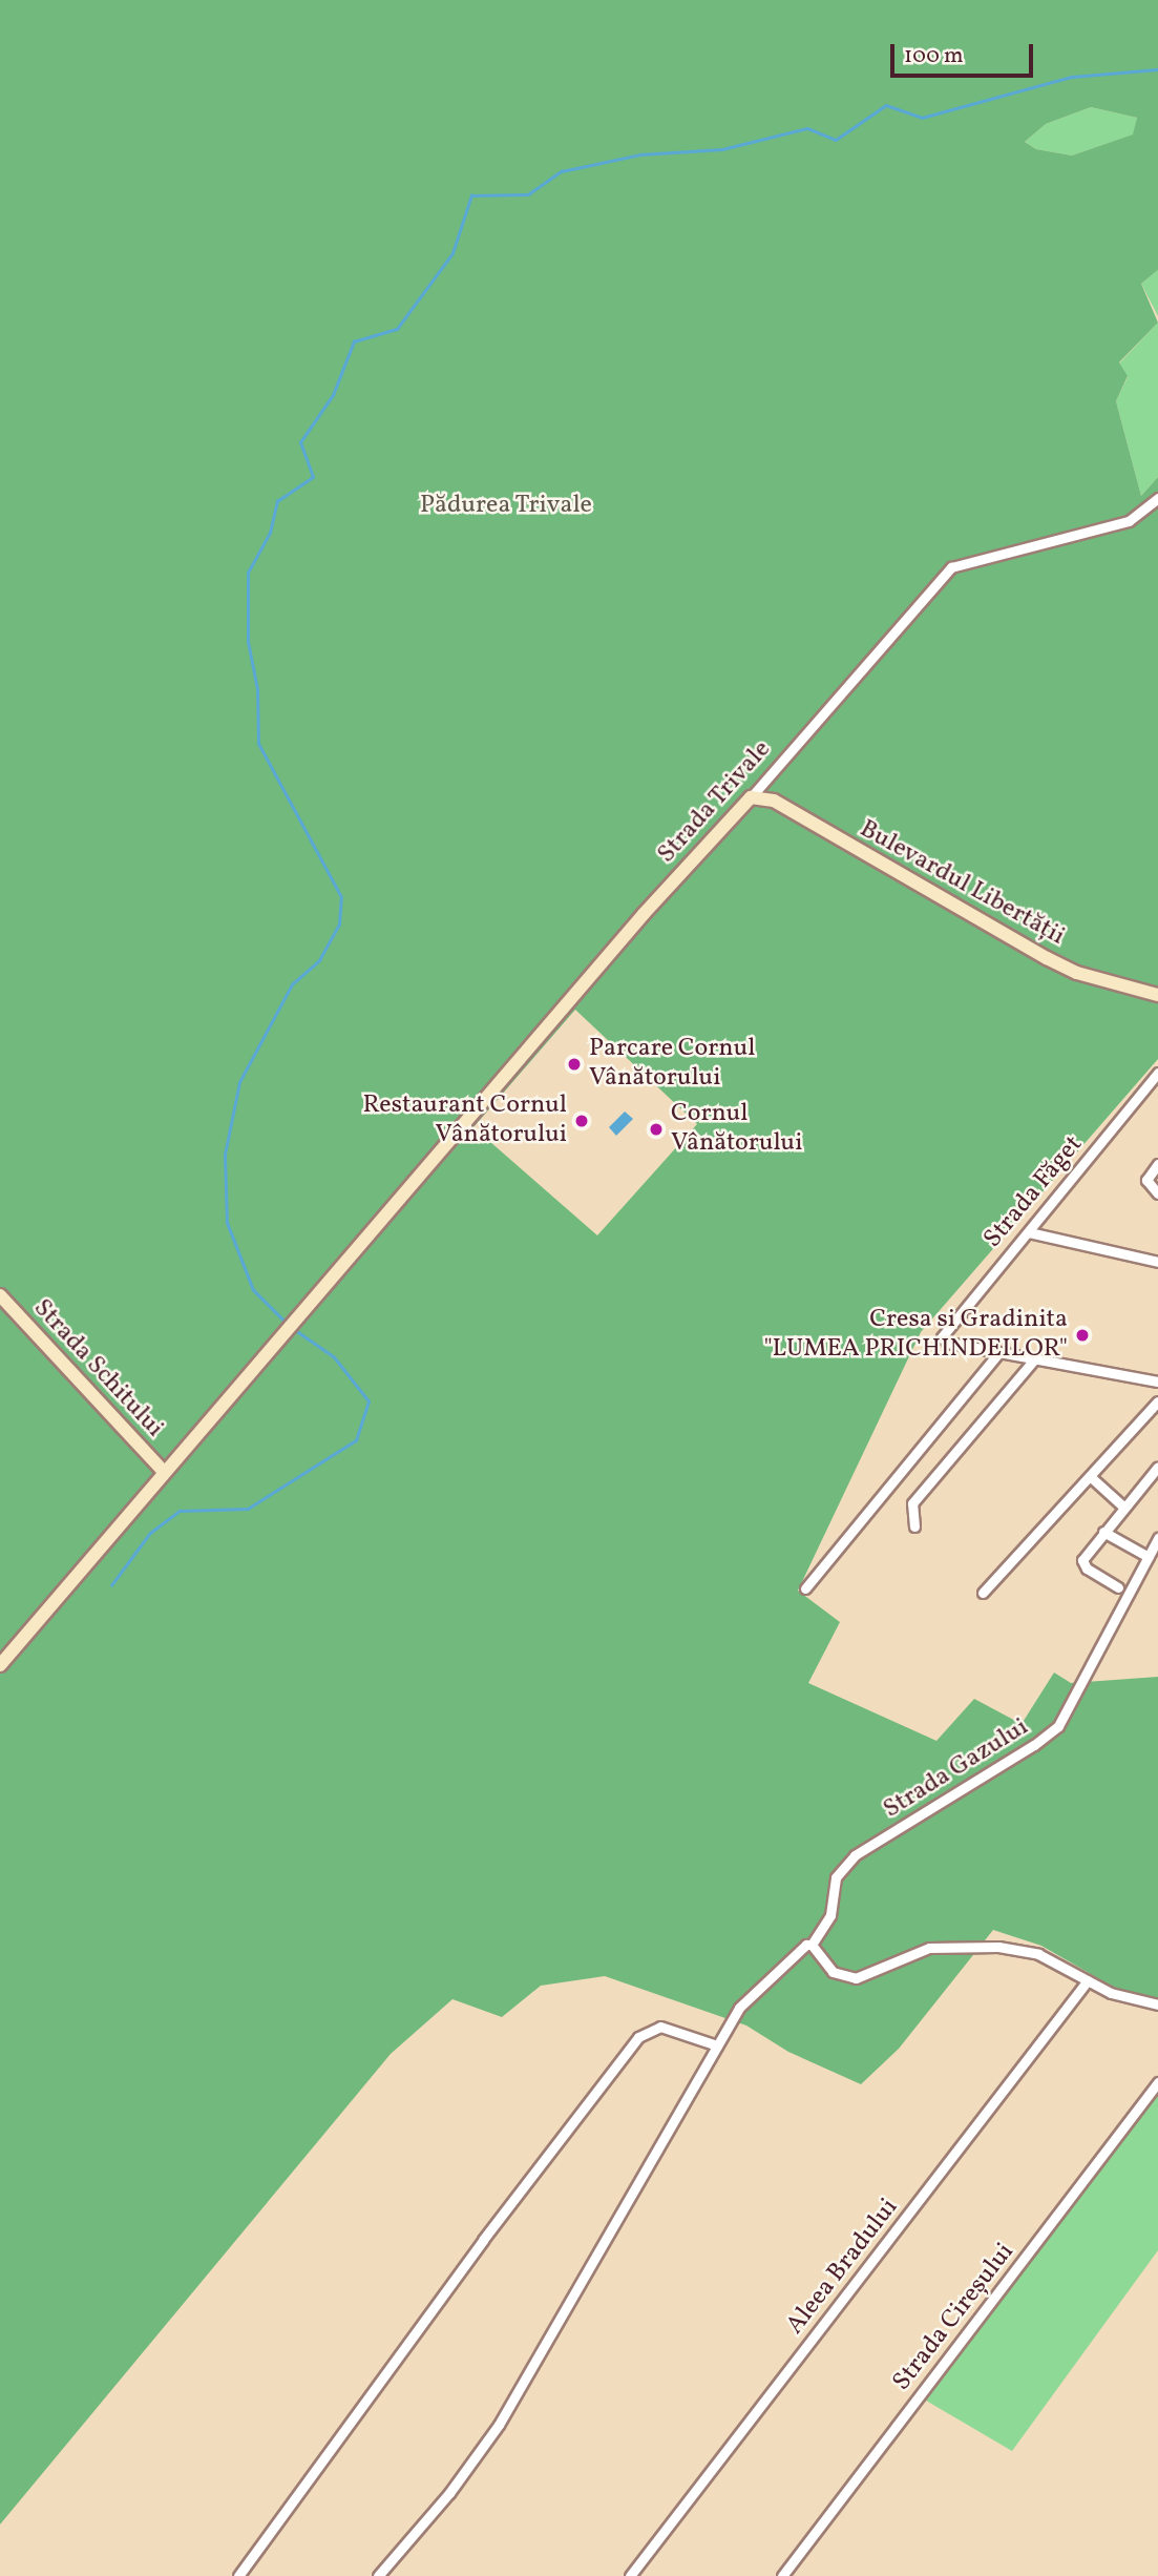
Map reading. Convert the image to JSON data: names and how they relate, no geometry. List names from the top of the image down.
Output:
{
  "streets": {
    "main road": ["Strada Trivale", "Bulevardul Libertății", "Strada Schitului"],
    "street": [
      "Strada Făget",
      "Strada Gazului",
      "Aleea Bradului",
      "Strada Cireșului"
    ]
  },
  "crossings": [
    ["Strada Trivale", "Bulevardul Libertății"],
    ["Strada Trivale", "Strada Schitului"]
  ],
  "parks": ["Pădurea Trivale"],
  "places": [
    "Parcare Cornul Vânătorului",
    "Restaurant Cornul Vânătorului",
    "Cornul Vânătorului",
    "Cresa si Gradinita \"LUMEA PRICHINDEILOR\""
  ],
  "scale_bar": "100 m"
}
